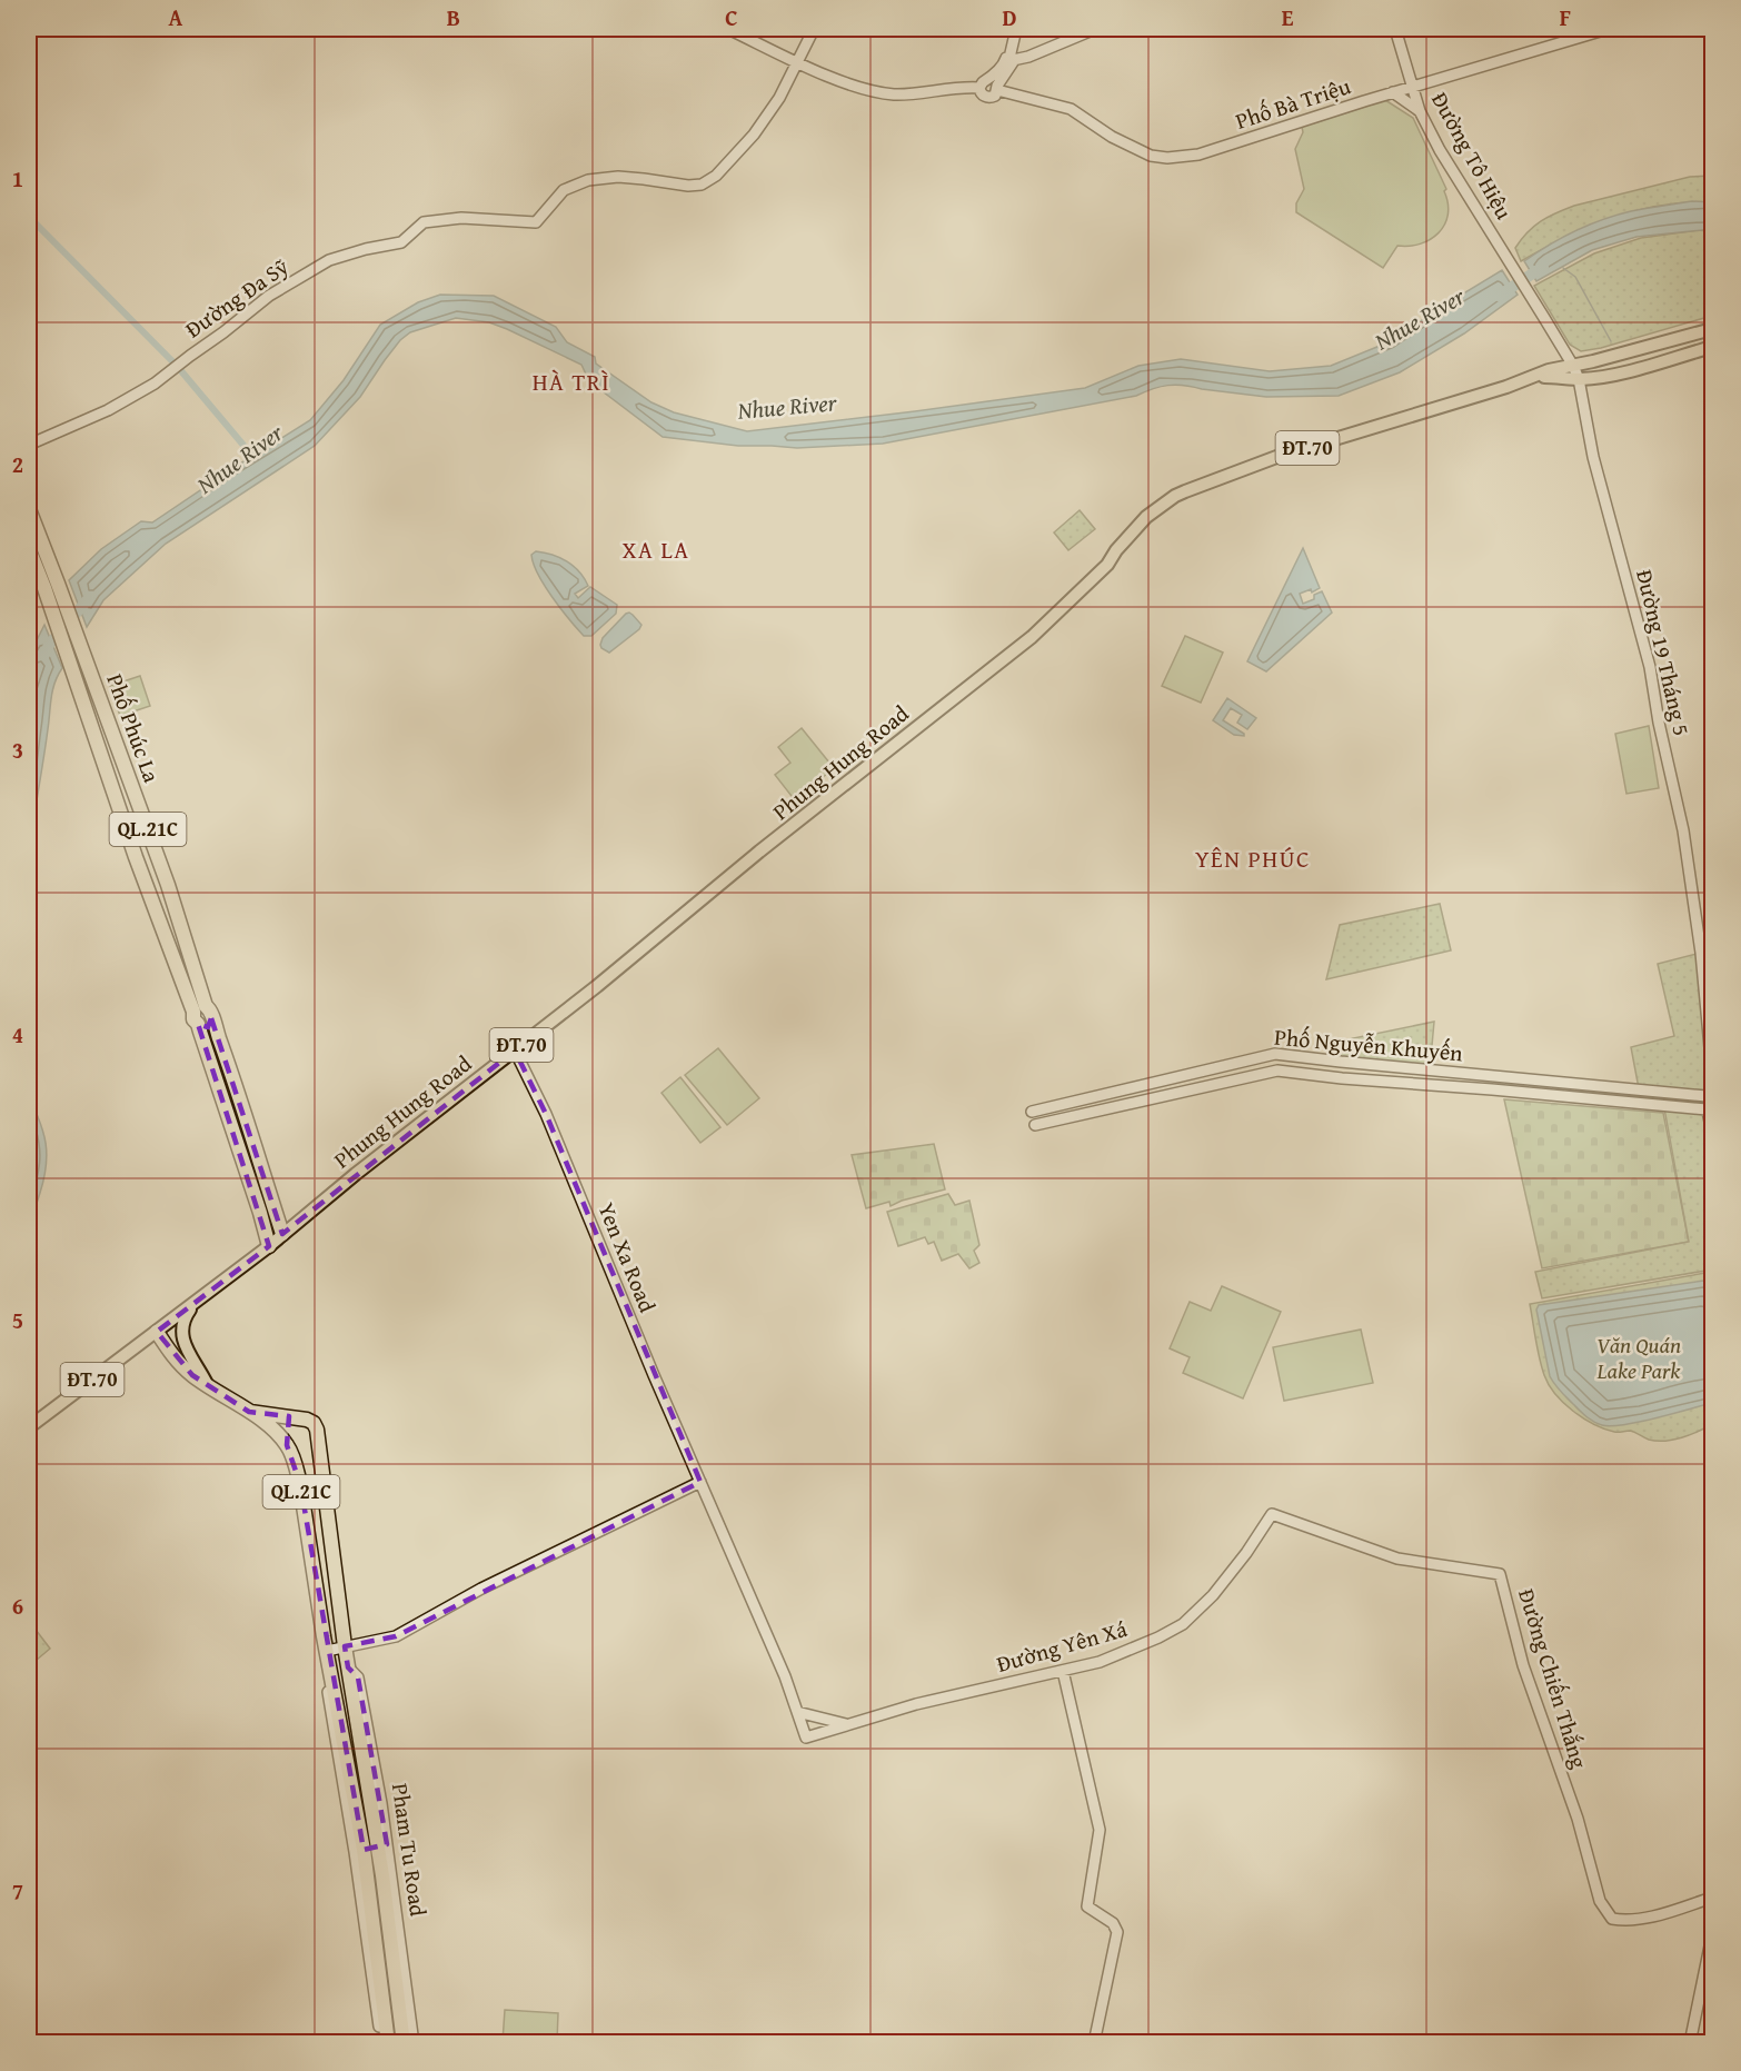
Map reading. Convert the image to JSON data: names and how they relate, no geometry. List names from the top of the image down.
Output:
{
  "streets": {
    "highway": ["Phố Phúc La", "QL.21C", "Pham Tu Road"],
    "main road": ["ĐT.70", "Phung Hung Road"],
    "street": [
      "Phố Bà Triệu",
      "Đường Tô Hiệu",
      "Đường Đa Sỹ",
      "Đường 19 Tháng 5",
      "Phố Nguyễn Khuyến",
      "Yen Xa Road",
      "Đường Yên Xá",
      "Đường Chiến Thắng"
    ]
  },
  "crossings": [
    ["Phố Bà Triệu", "Đường Tô Hiệu"],
    ["Đường Tô Hiệu", "Đường 19 Tháng 5"],
    ["Đường Tô Hiệu", "Phung Hung Road"],
    ["ĐT.70", "Phung Hung Road"],
    ["ĐT.70", "Pham Tu Road"],
    ["Đường 19 Tháng 5", "Phung Hung Road"],
    ["Đường 19 Tháng 5", "Phố Nguyễn Khuyến"],
    ["Phố Phúc La", "Phung Hung Road"],
    ["Phố Phúc La", "QL.21C"],
    ["Phung Hung Road", "Yen Xa Road"],
    ["Yen Xa Road", "Đường Yên Xá"],
    ["Đường Yên Xá", "Đường Chiến Thắng"]
  ],
  "districts": ["HÀ TRÌ", "XA LA", "YÊN PHÚC"],
  "water": ["Nhue River"],
  "parks": ["Văn Quán Lake Park"],
  "grid": {
    "columns": [
      "A",
      "B",
      "C",
      "D",
      "E",
      "F"
    ],
    "rows": [
      "1",
      "2",
      "3",
      "4",
      "5",
      "6",
      "7"
    ]
  }
}
